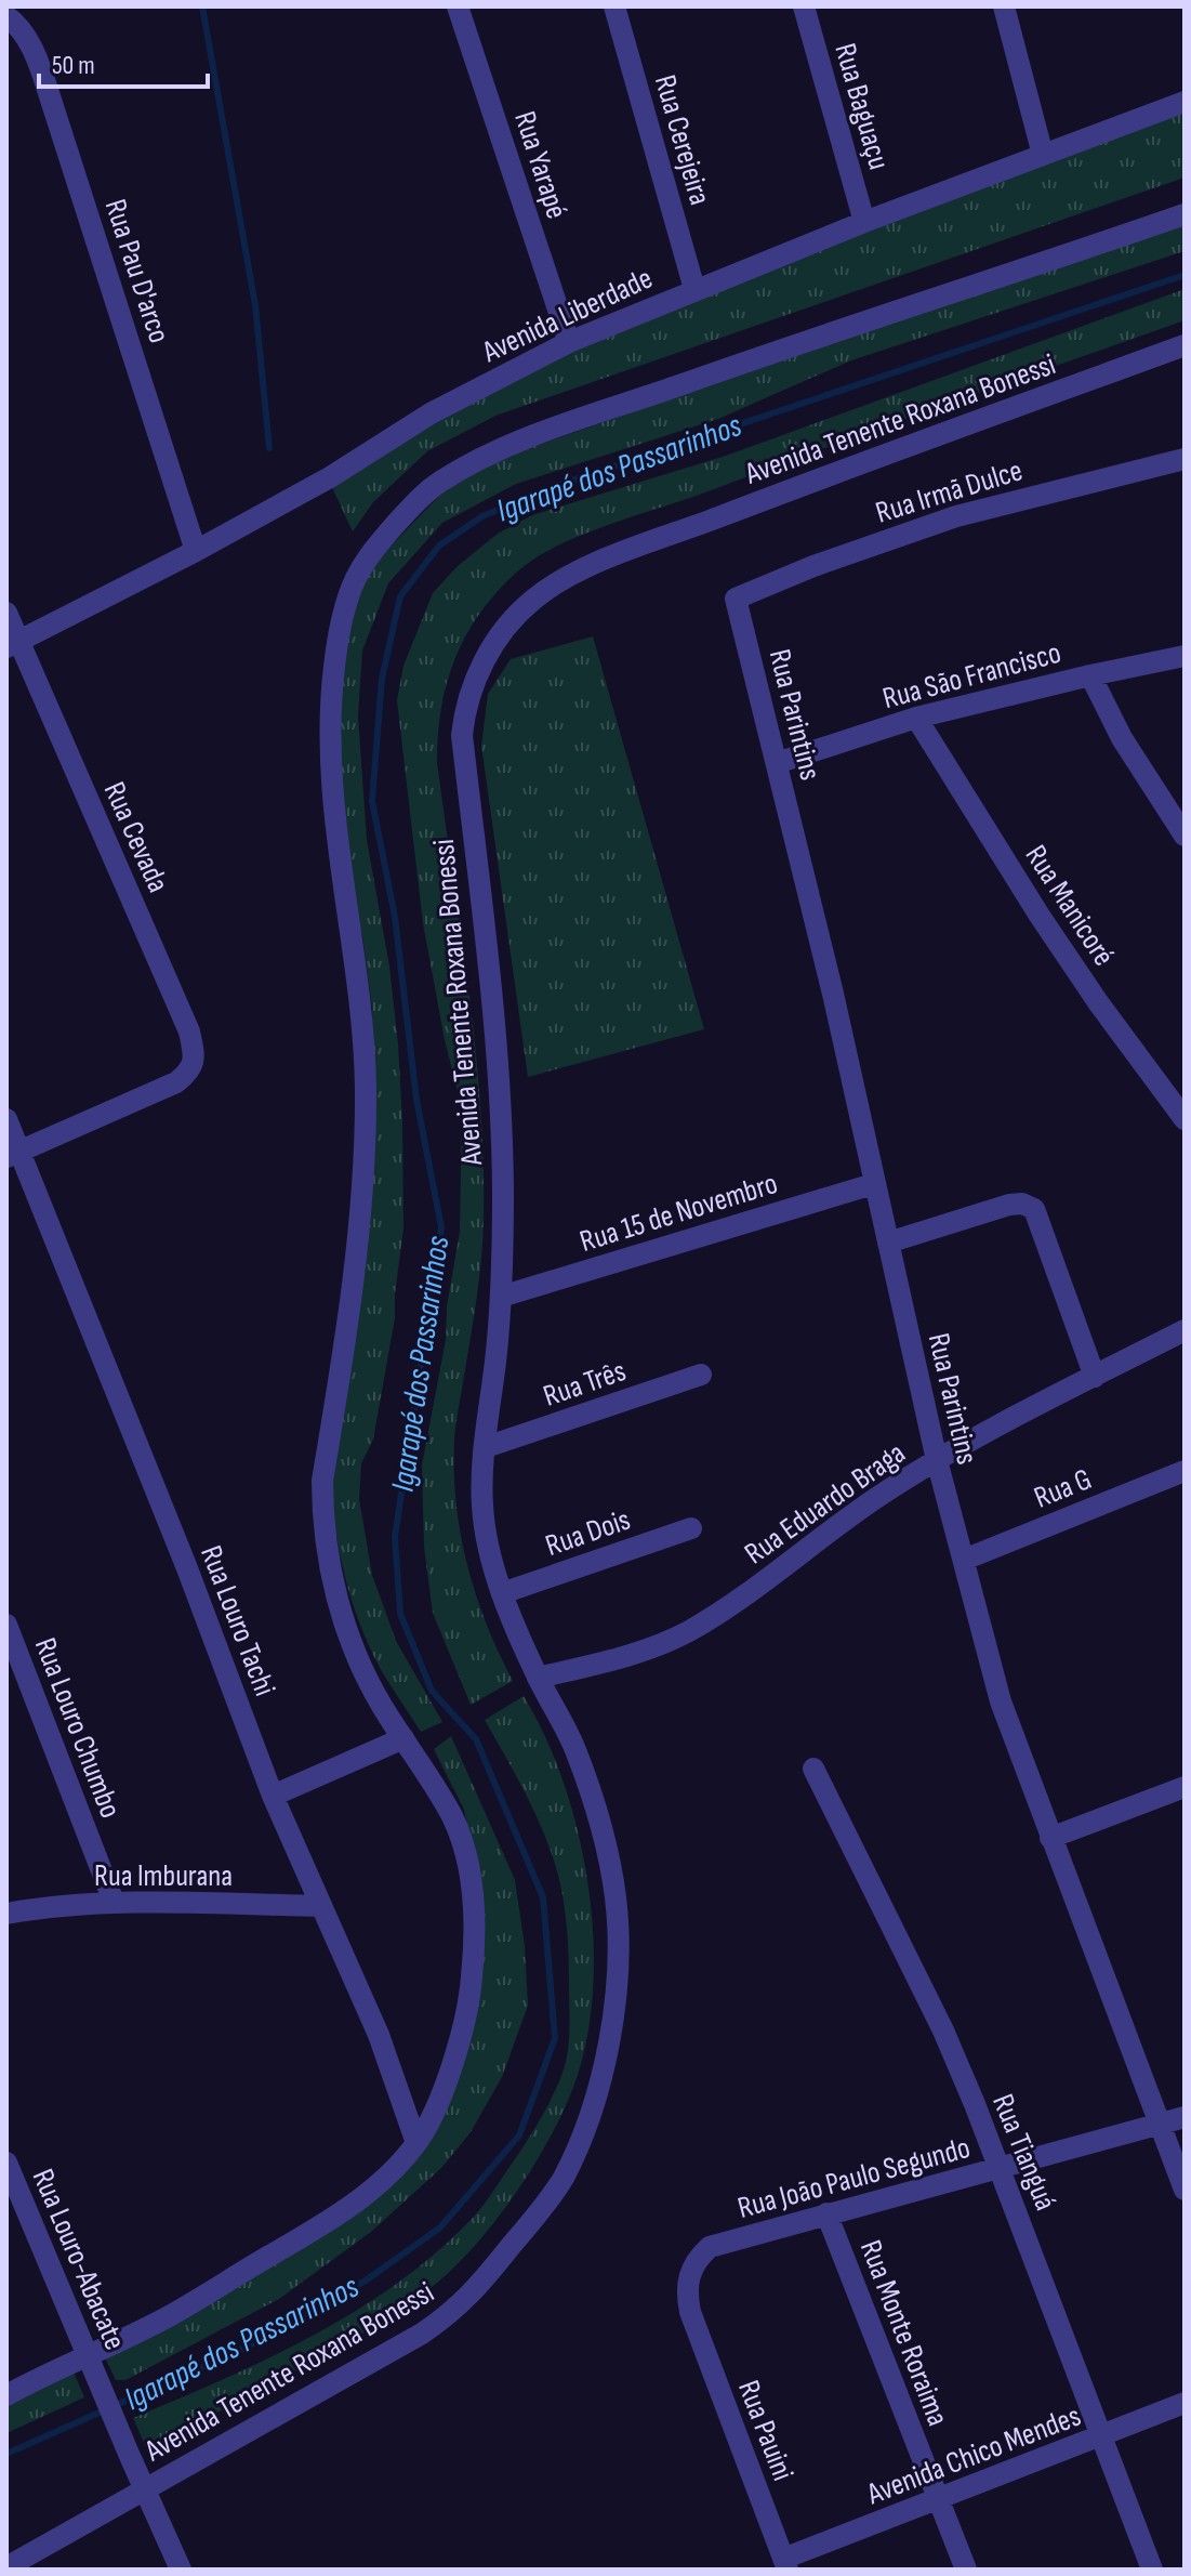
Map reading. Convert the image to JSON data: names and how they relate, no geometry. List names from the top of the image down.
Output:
{
  "streets": {
    "street": [
      "Rua Baguaçu",
      "Rua Cerejeira",
      "Rua Yarapé",
      "Rua Pau D'arco",
      "Avenida Liberdade",
      "Avenida Tenente Roxana Bonessi",
      "Rua Irmã Dulce",
      "Rua São Francisco",
      "Rua Parintins",
      "Rua Cevada",
      "Rua Manicoré",
      "Rua 15 de Novembro",
      "Rua Três",
      "Rua G",
      "Rua Eduardo Braga",
      "Rua Dois",
      "Rua Louro Tachi",
      "Rua Louro Chumbo",
      "Rua Imburana",
      "Rua Tianguá",
      "Rua João Paulo Segundo",
      "Rua Louro-Abacate",
      "Rua Monte Roraima",
      "Rua Pauini",
      "Avenida Chico Mendes"
    ]
  },
  "crossings": [
    ["Rua Baguaçu", "Avenida Liberdade"],
    ["Rua Cerejeira", "Avenida Liberdade"],
    ["Rua Yarapé", "Avenida Liberdade"],
    ["Rua Pau D'arco", "Avenida Liberdade"],
    ["Avenida Liberdade", "Rua Cevada"],
    ["Avenida Tenente Roxana Bonessi", "Rua 15 de Novembro"],
    ["Avenida Tenente Roxana Bonessi", "Rua Três"],
    ["Avenida Tenente Roxana Bonessi", "Rua Eduardo Braga"],
    ["Avenida Tenente Roxana Bonessi", "Rua Dois"],
    ["Avenida Tenente Roxana Bonessi", "Rua Louro-Abacate"],
    ["Rua Irmã Dulce", "Rua Parintins"],
    ["Rua São Francisco", "Rua Parintins"],
    ["Rua São Francisco", "Rua Manicoré"],
    ["Rua Parintins", "Rua 15 de Novembro"],
    ["Rua Parintins", "Rua G"],
    ["Rua Parintins", "Rua Eduardo Braga"],
    ["Rua Parintins", "Rua João Paulo Segundo"],
    ["Rua Cevada", "Rua Louro Tachi"],
    ["Rua Louro Tachi", "Rua Imburana"],
    ["Rua Louro Chumbo", "Rua Imburana"],
    ["Rua Tianguá", "Rua João Paulo Segundo"],
    ["Rua Tianguá", "Avenida Chico Mendes"],
    ["Rua João Paulo Segundo", "Rua Monte Roraima"],
    ["Rua João Paulo Segundo", "Rua Pauini"],
    ["Rua Monte Roraima", "Avenida Chico Mendes"],
    ["Rua Pauini", "Avenida Chico Mendes"]
  ],
  "water": ["Igarapé dos Passarinhos"],
  "scale_bar": "50 m"
}
